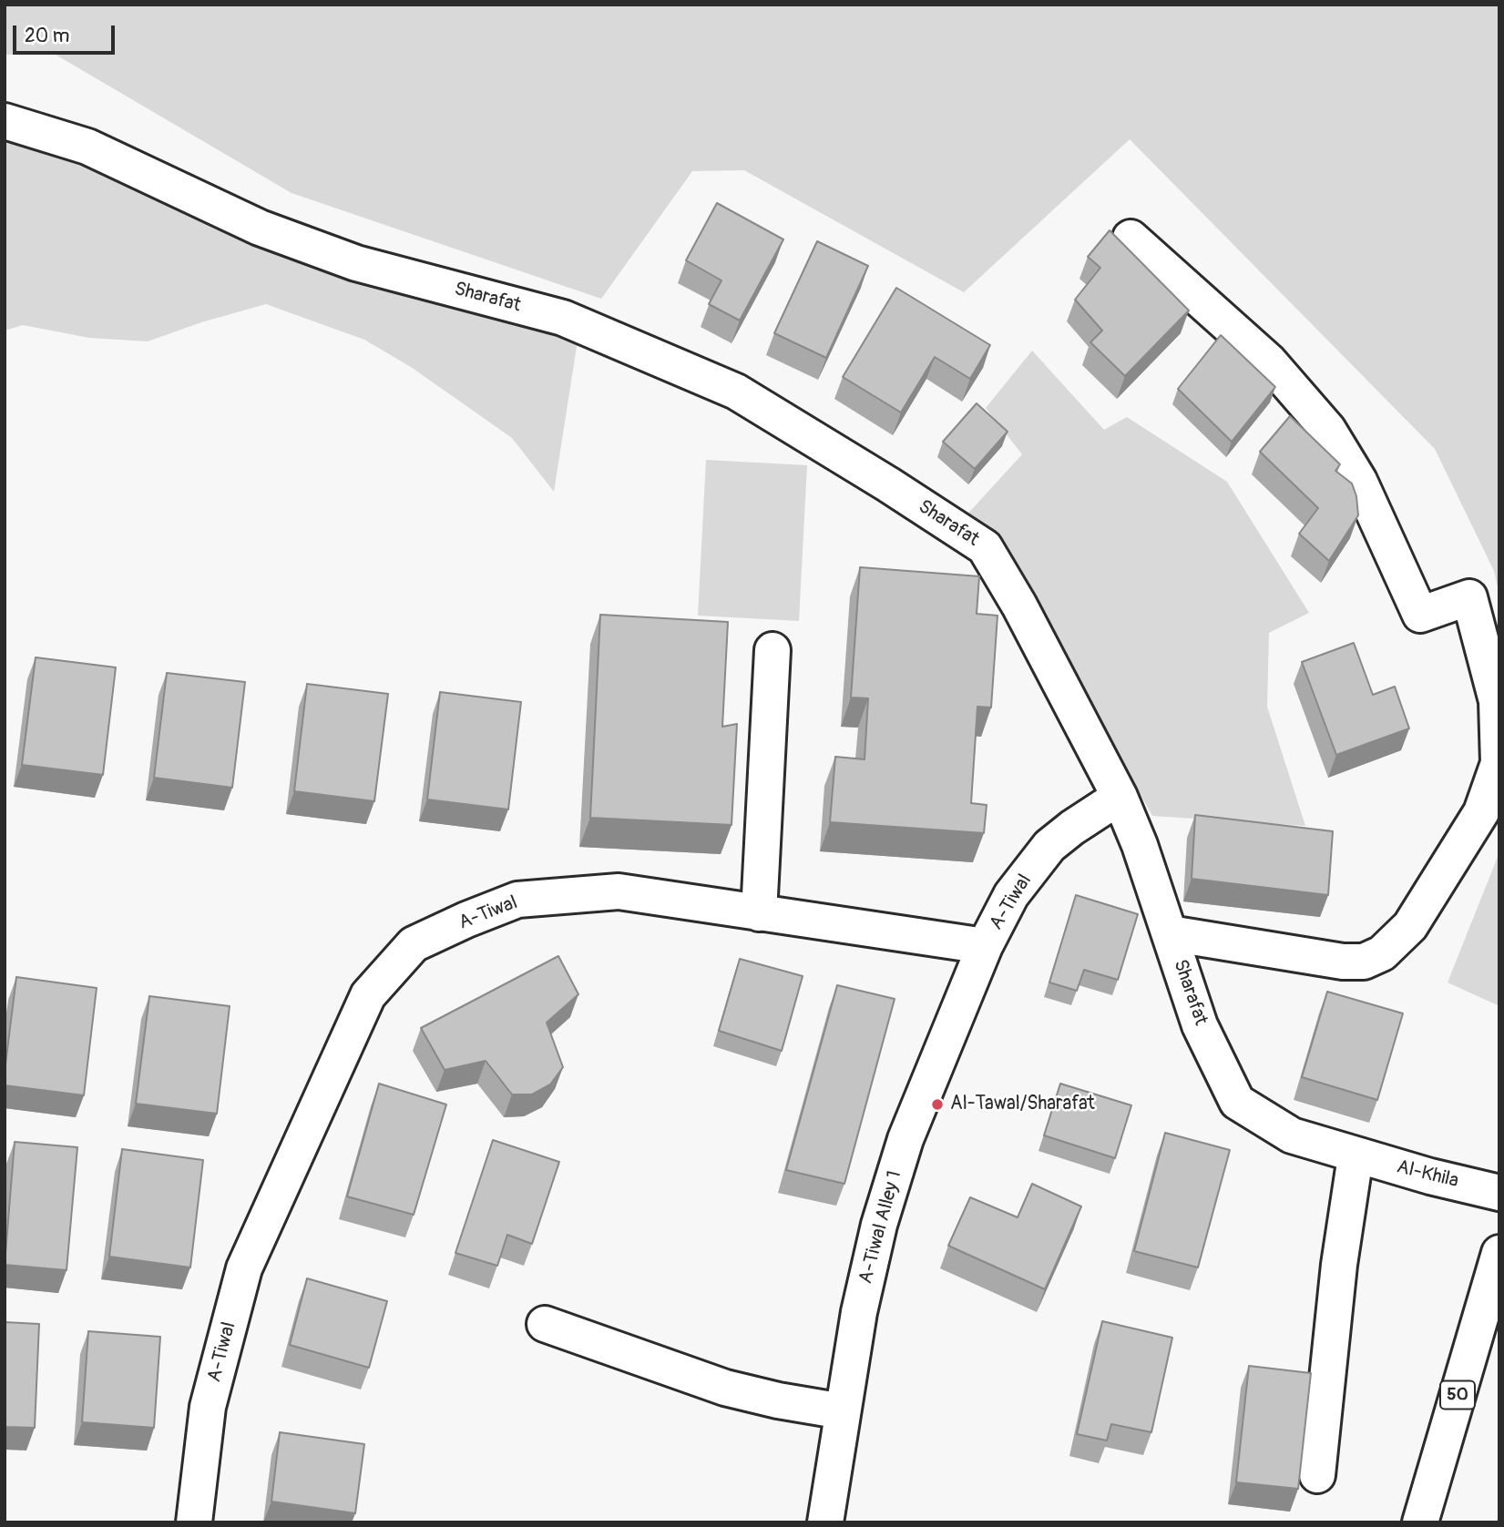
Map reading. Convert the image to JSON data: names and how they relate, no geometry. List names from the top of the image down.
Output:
{
  "streets": {
    "main road": [
      "Sharafat",
      "A-Tiwal",
      "Al-Khila",
      "A-Tiwal Alley 1",
      "50"
    ]
  },
  "crossings": [
    ["Sharafat", "A-Tiwal"],
    ["Sharafat", "Al-Khila"],
    ["A-Tiwal", "A-Tiwal Alley 1"]
  ],
  "places": ["Al-Tawal/Sharafat"],
  "scale_bar": "20 m"
}
